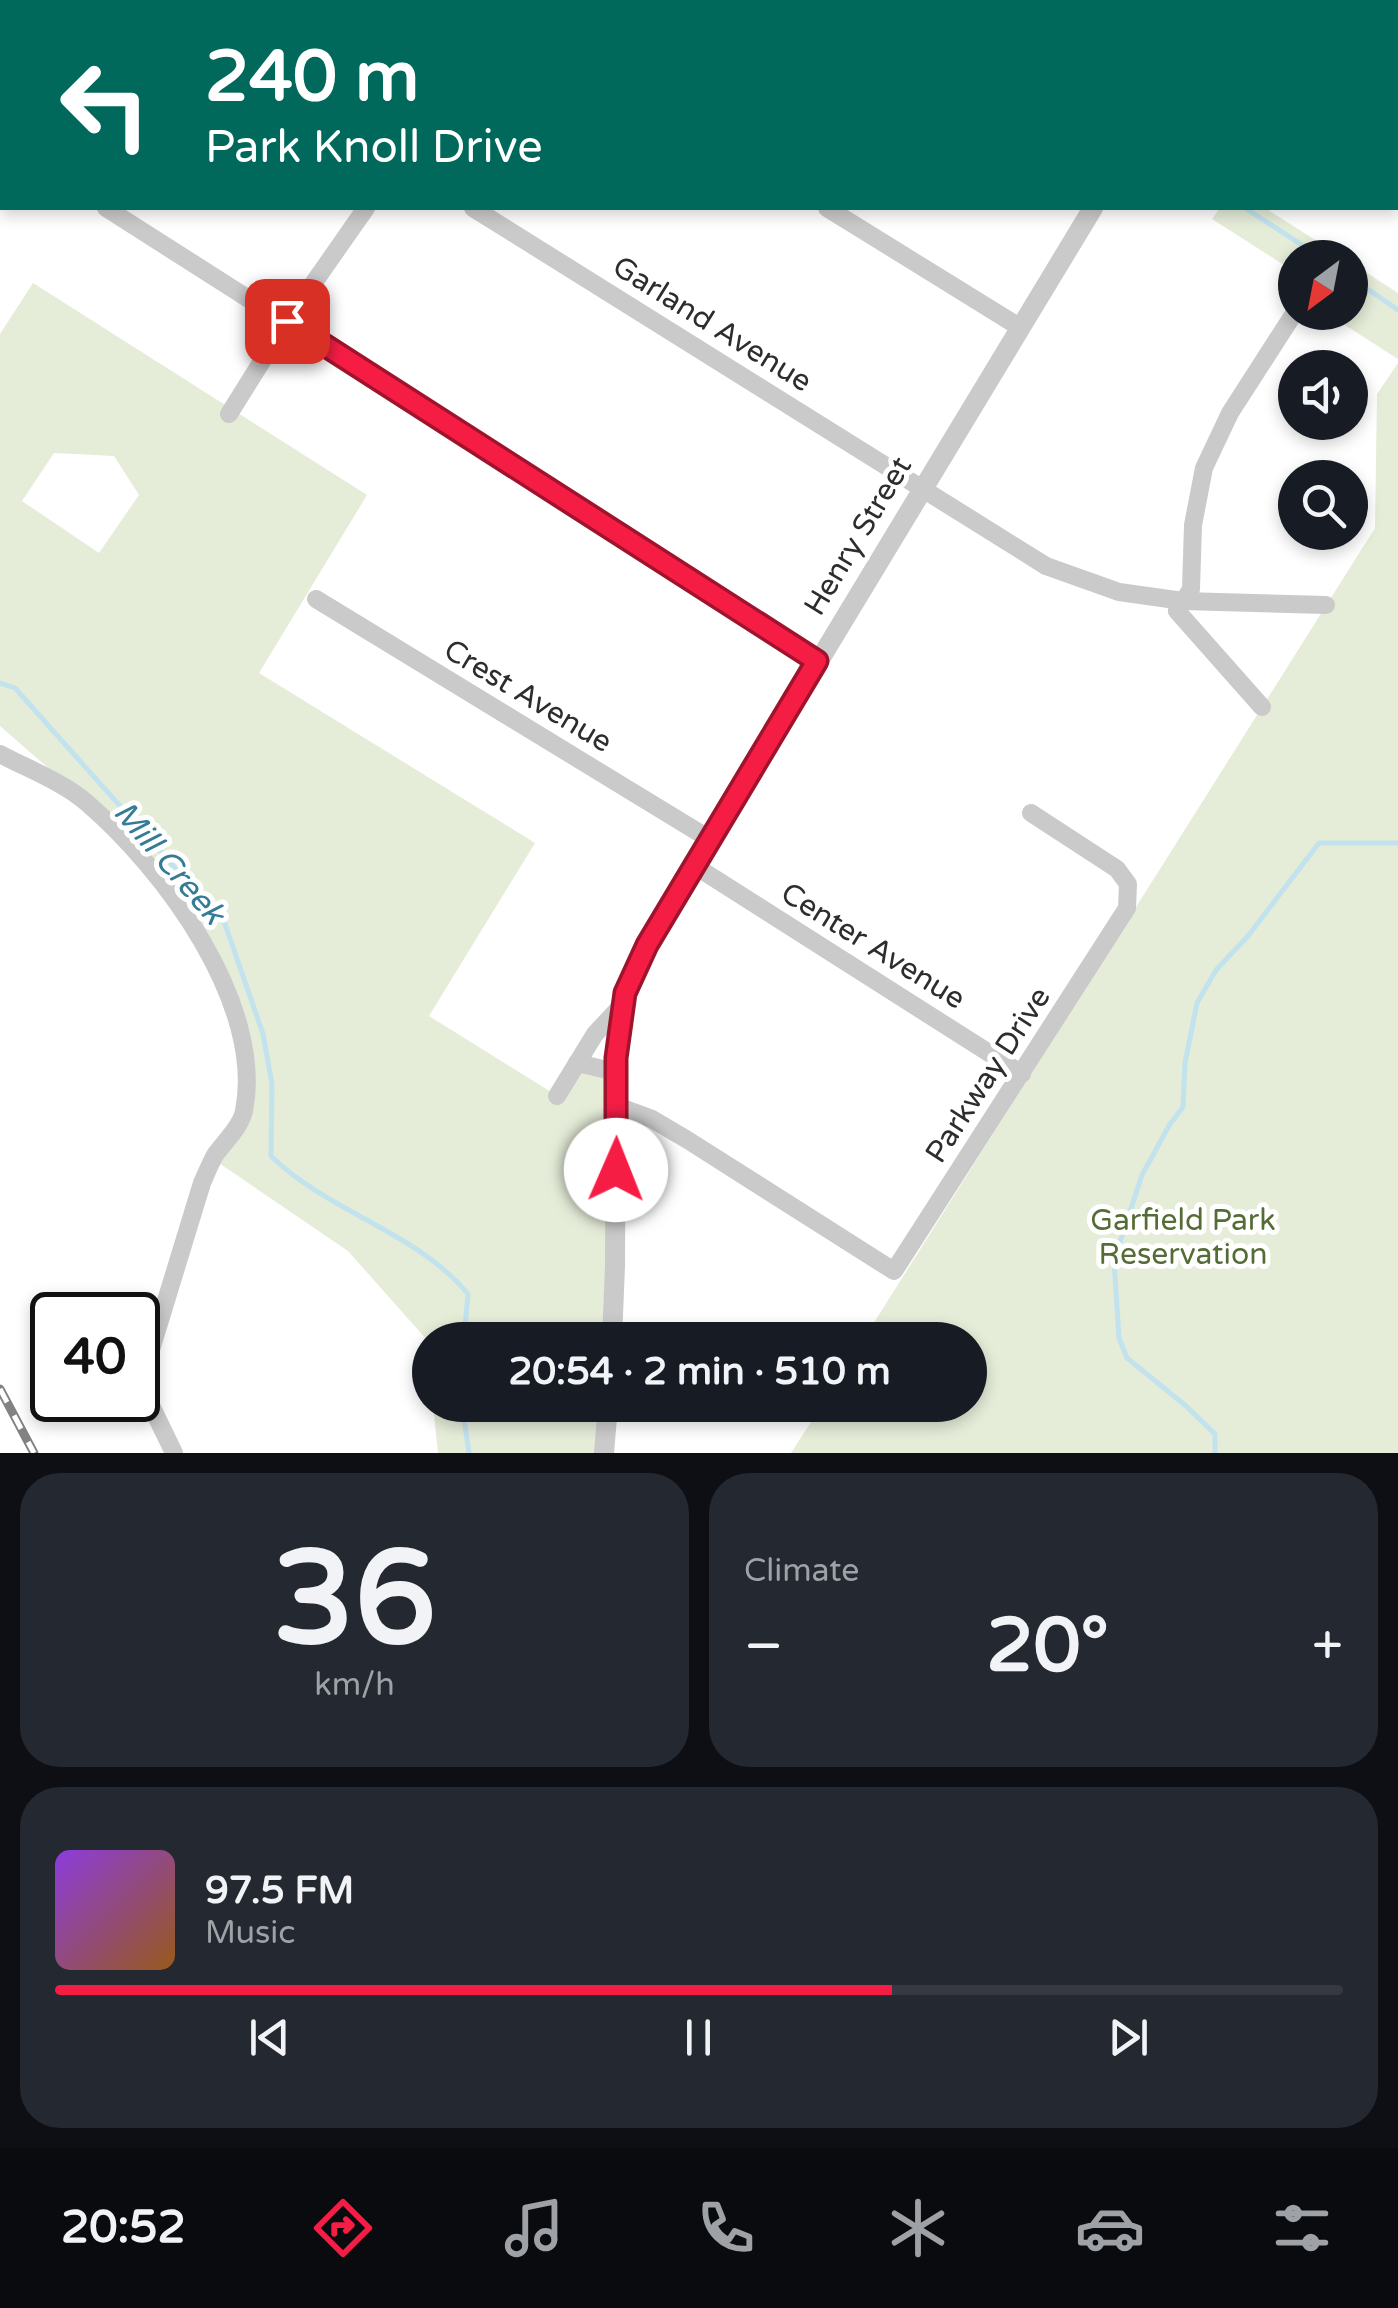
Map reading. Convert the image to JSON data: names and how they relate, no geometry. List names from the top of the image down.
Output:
{
  "streets": {
    "street": [
      "Garland Avenue",
      "Henry Street",
      "Crest Avenue",
      "Center Avenue",
      "Parkway Drive"
    ]
  },
  "crossings": [
    ["Garland Avenue", "Henry Street"],
    ["Henry Street", "Crest Avenue"],
    ["Henry Street", "Center Avenue"],
    ["Henry Street", "Parkway Drive"],
    ["Center Avenue", "Parkway Drive"]
  ],
  "water": ["Mill Creek"],
  "parks": ["Garfield Park Reservation"],
  "north": "bottom left",
  "page": {
    "turn": ["240 m", "Park Knoll Drive"],
    "limit": "40",
    "trip": "20:54 · 2 min · 510 m",
    "tile": [
      ["36", "km/h"],
      "Climate"
    ],
    "heat": ["−", "20°", "+"],
    "song": ["97.5 FM", "Music"],
    "tabs": "20:52"
  }
}
